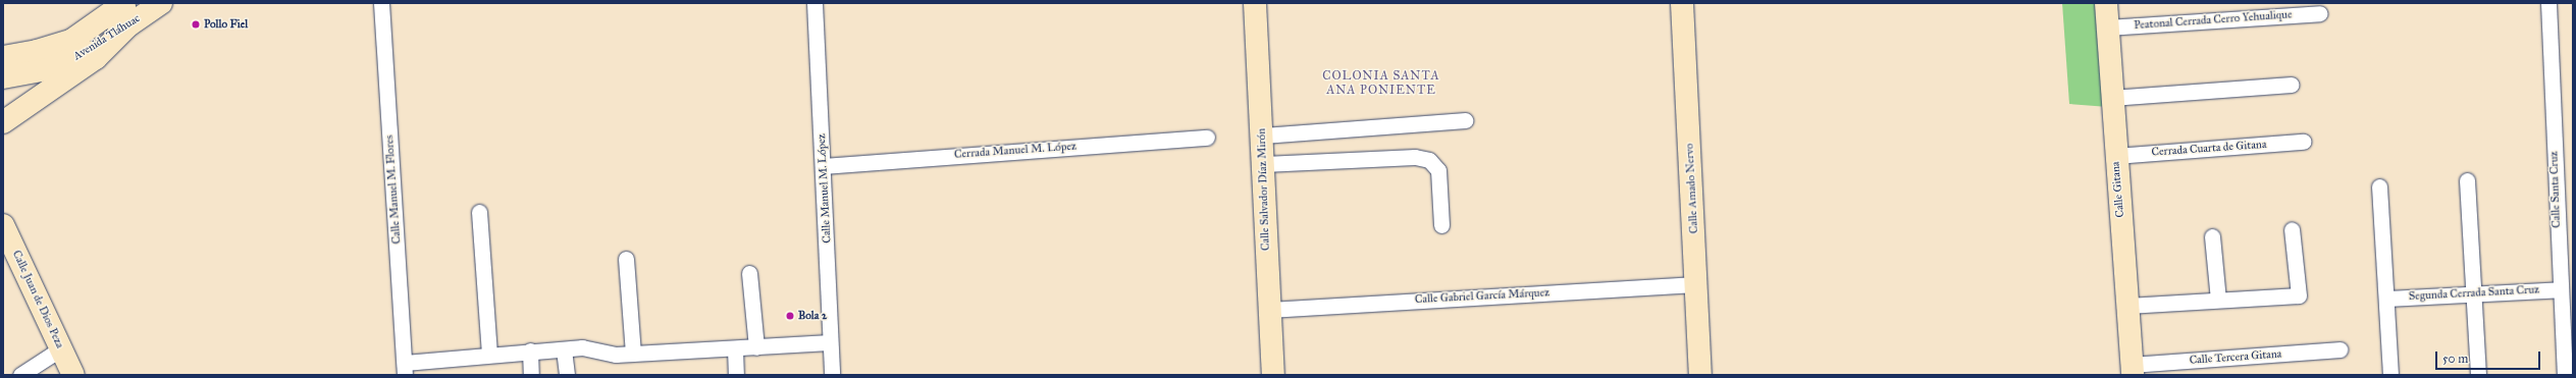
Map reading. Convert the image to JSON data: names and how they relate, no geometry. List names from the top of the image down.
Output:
{
  "streets": {
    "street": [
      "Peatonal Cerrada Cerro Yehualique",
      "Avenida Tláhuac",
      "Cerrada Cuarta de Gitana",
      "Cerrada Manuel M. López",
      "Calle Manuel M. López",
      "Calle Amado Nervo",
      "Calle Manuel M. Flores",
      "Calle Salvador Díaz Mirón",
      "Calle Gitana",
      "Calle Santa Cruz",
      "Segunda Cerrada Santa Cruz",
      "Calle Gabriel García Márquez",
      "Calle Juan de Dios Peza",
      "Calle Tercera Gitana"
    ]
  },
  "crossings": [
    ["Peatonal Cerrada Cerro Yehualique", "Calle Gitana"],
    ["Cerrada Cuarta de Gitana", "Calle Gitana"],
    ["Cerrada Manuel M. López", "Calle Manuel M. López"],
    ["Calle Amado Nervo", "Calle Gabriel García Márquez"],
    ["Calle Salvador Díaz Mirón", "Calle Gabriel García Márquez"],
    ["Calle Gitana", "Calle Tercera Gitana"],
    ["Calle Santa Cruz", "Segunda Cerrada Santa Cruz"]
  ],
  "districts": ["COLONIA SANTA ANA PONIENTE"],
  "places": ["Pollo Fiel", "Bola 2"],
  "scale_bar": "50 m"
}
